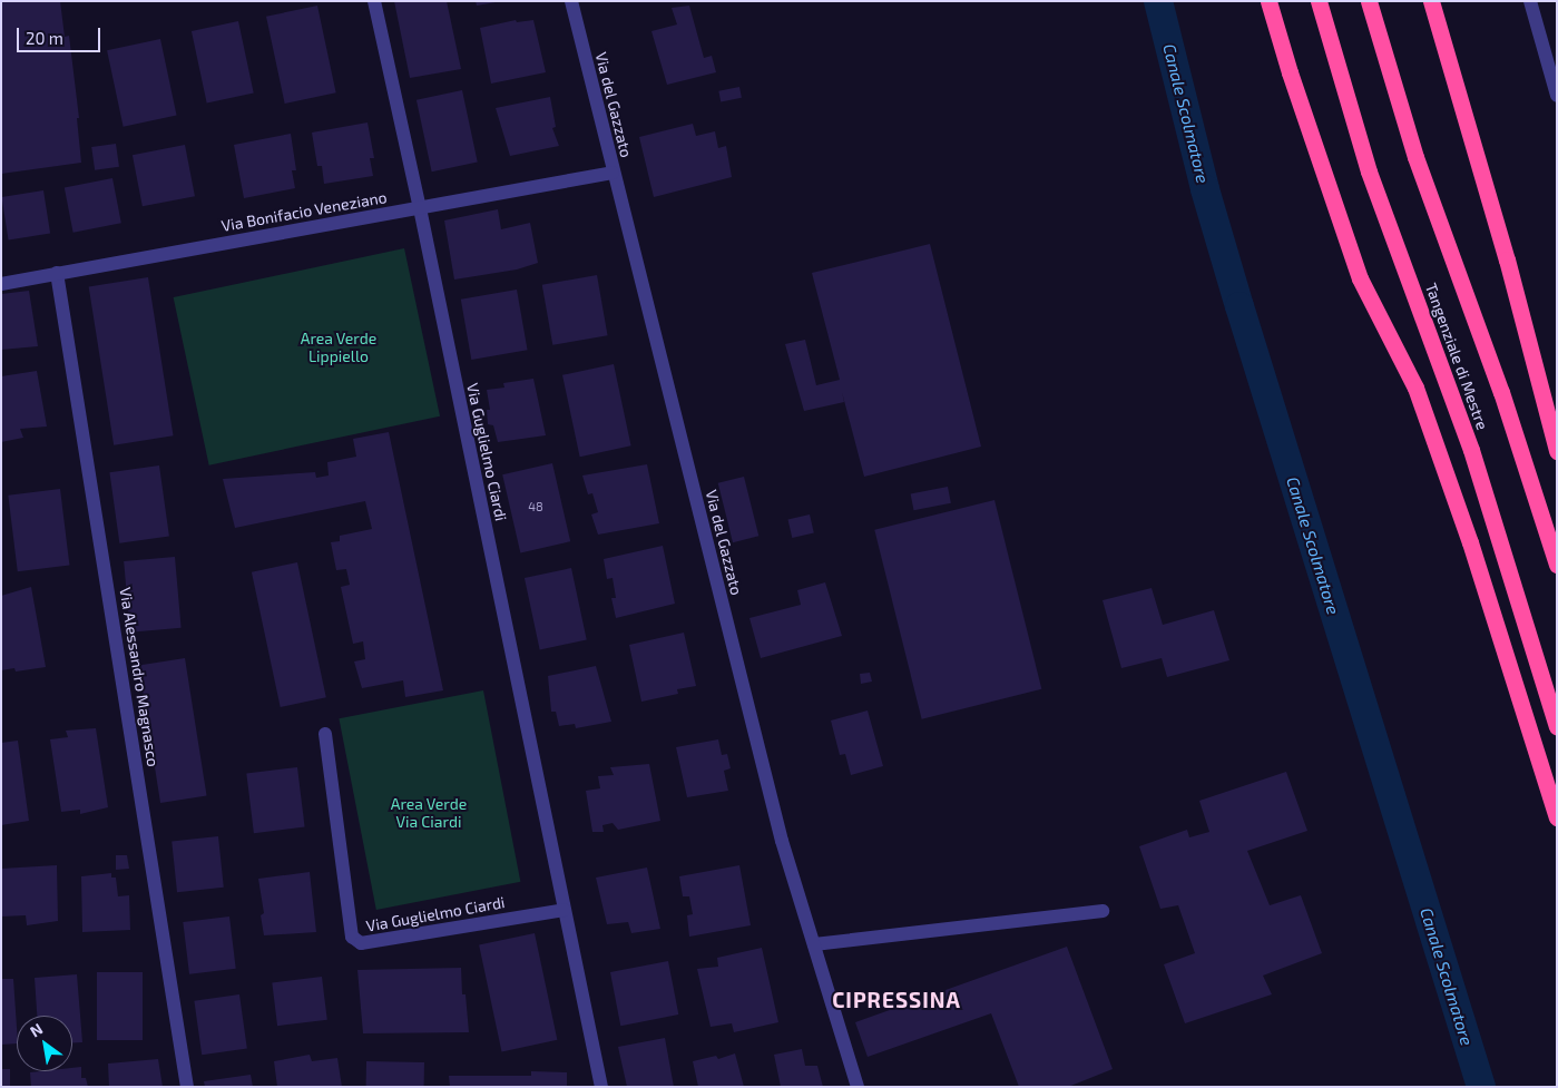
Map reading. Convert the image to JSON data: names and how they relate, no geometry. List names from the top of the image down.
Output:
{
  "streets": {
    "highway": ["Tangenziale di Mestre"],
    "street": [
      "Via del Gazzato",
      "Via Bonifacio Veneziano",
      "Via Guglielmo Ciardi",
      "Via Alessandro Magnasco"
    ]
  },
  "crossings": [
    ["Via del Gazzato", "Via Bonifacio Veneziano"],
    ["Via Bonifacio Veneziano", "Via Guglielmo Ciardi"],
    ["Via Bonifacio Veneziano", "Via Alessandro Magnasco"]
  ],
  "districts": ["CIPRESSINA"],
  "water": ["Canale Scolmatore"],
  "parks": ["Area Verde Lippiello", "Area Verde Via Ciardi"],
  "house_numbers": ["48"],
  "scale_bar": "20 m",
  "north": "top left"
}
